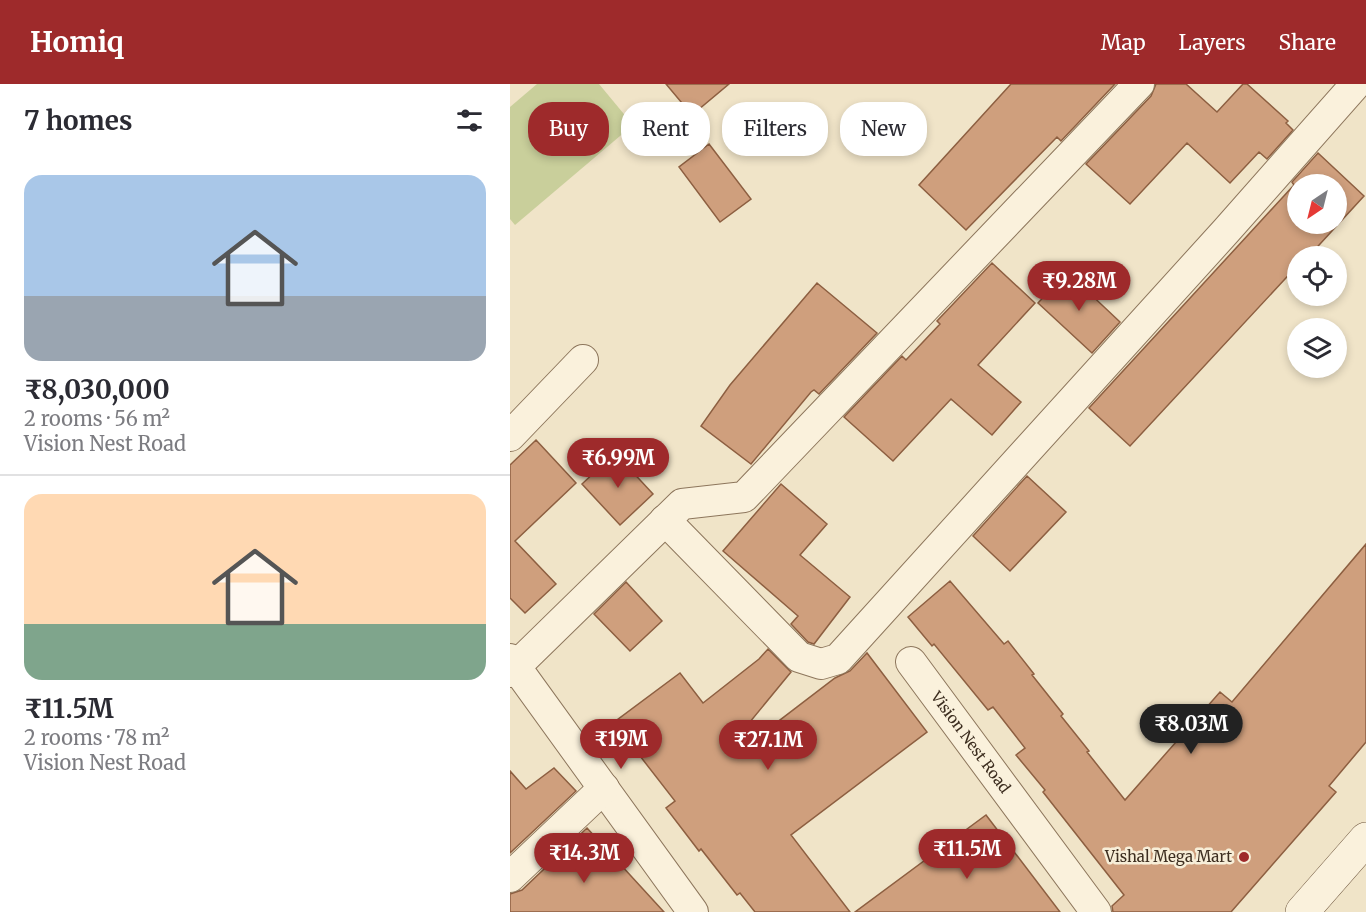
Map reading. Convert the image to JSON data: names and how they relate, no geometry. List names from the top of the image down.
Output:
{
  "streets": {
    "street": ["Vision Nest Road"]
  },
  "places": ["Vishal Mega Mart"],
  "north": "bottom left",
  "page": {
    "header": "Homiq",
    "nav": ["Map", "Layers", "Share"],
    "heading": "7 homes",
    "chip": [
      "Buy",
      "Rent",
      "Filters",
      "New"
    ],
    "list": [
      {
        "name": "₹8,030,000",
        "note": "2 rooms · 56 m² · Vision Nest Road"
      },
      {
        "name": "₹11.5M",
        "note": "2 rooms · 78 m² · Vision Nest Road"
      }
    ],
    "price": [
      "₹9.28M",
      "₹6.99M",
      "₹8.03M",
      "₹19M",
      "₹27.1M",
      "₹11.5M",
      "₹14.3M"
    ]
  }
}
